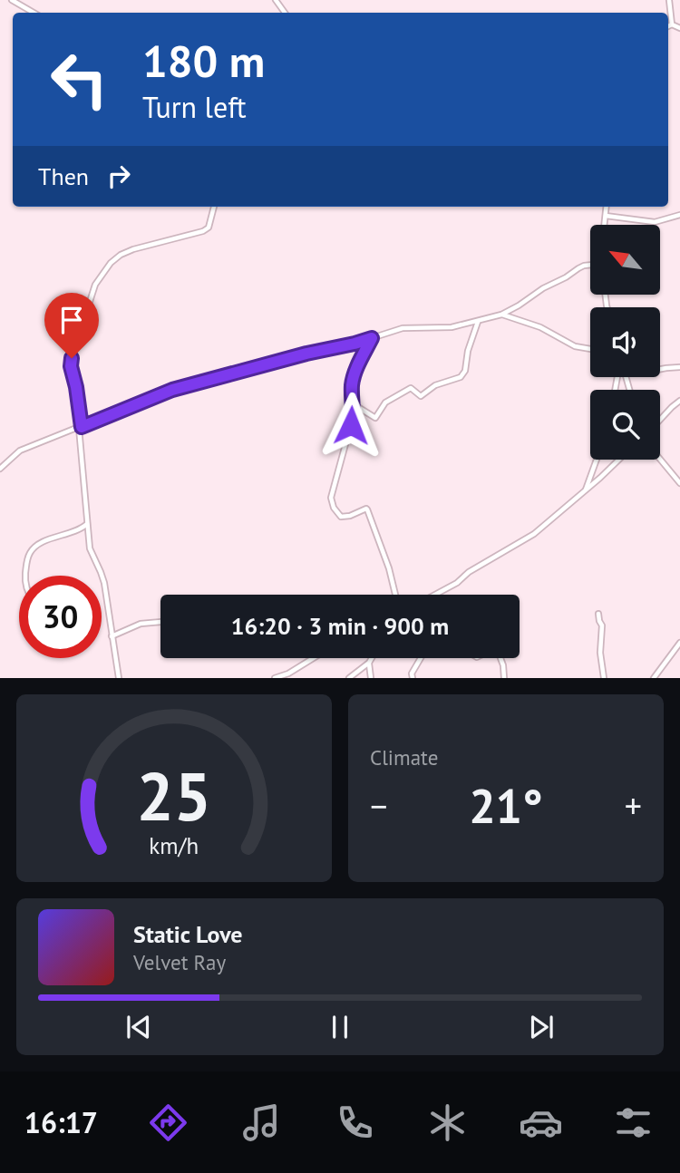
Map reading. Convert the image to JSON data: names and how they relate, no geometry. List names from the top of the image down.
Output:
{
  "north": "top left",
  "page": {
    "turn": ["180 m", "Turn left"],
    "then": "Then",
    "limit": "30",
    "trip": "16:20 · 3 min · 900 m",
    "tile": "Climate",
    "heat": ["−", "21°", "+"],
    "song": ["Static Love", "Velvet Ray"],
    "tabs": "16:17",
    "gauge": ["25", "km/h"]
  }
}
